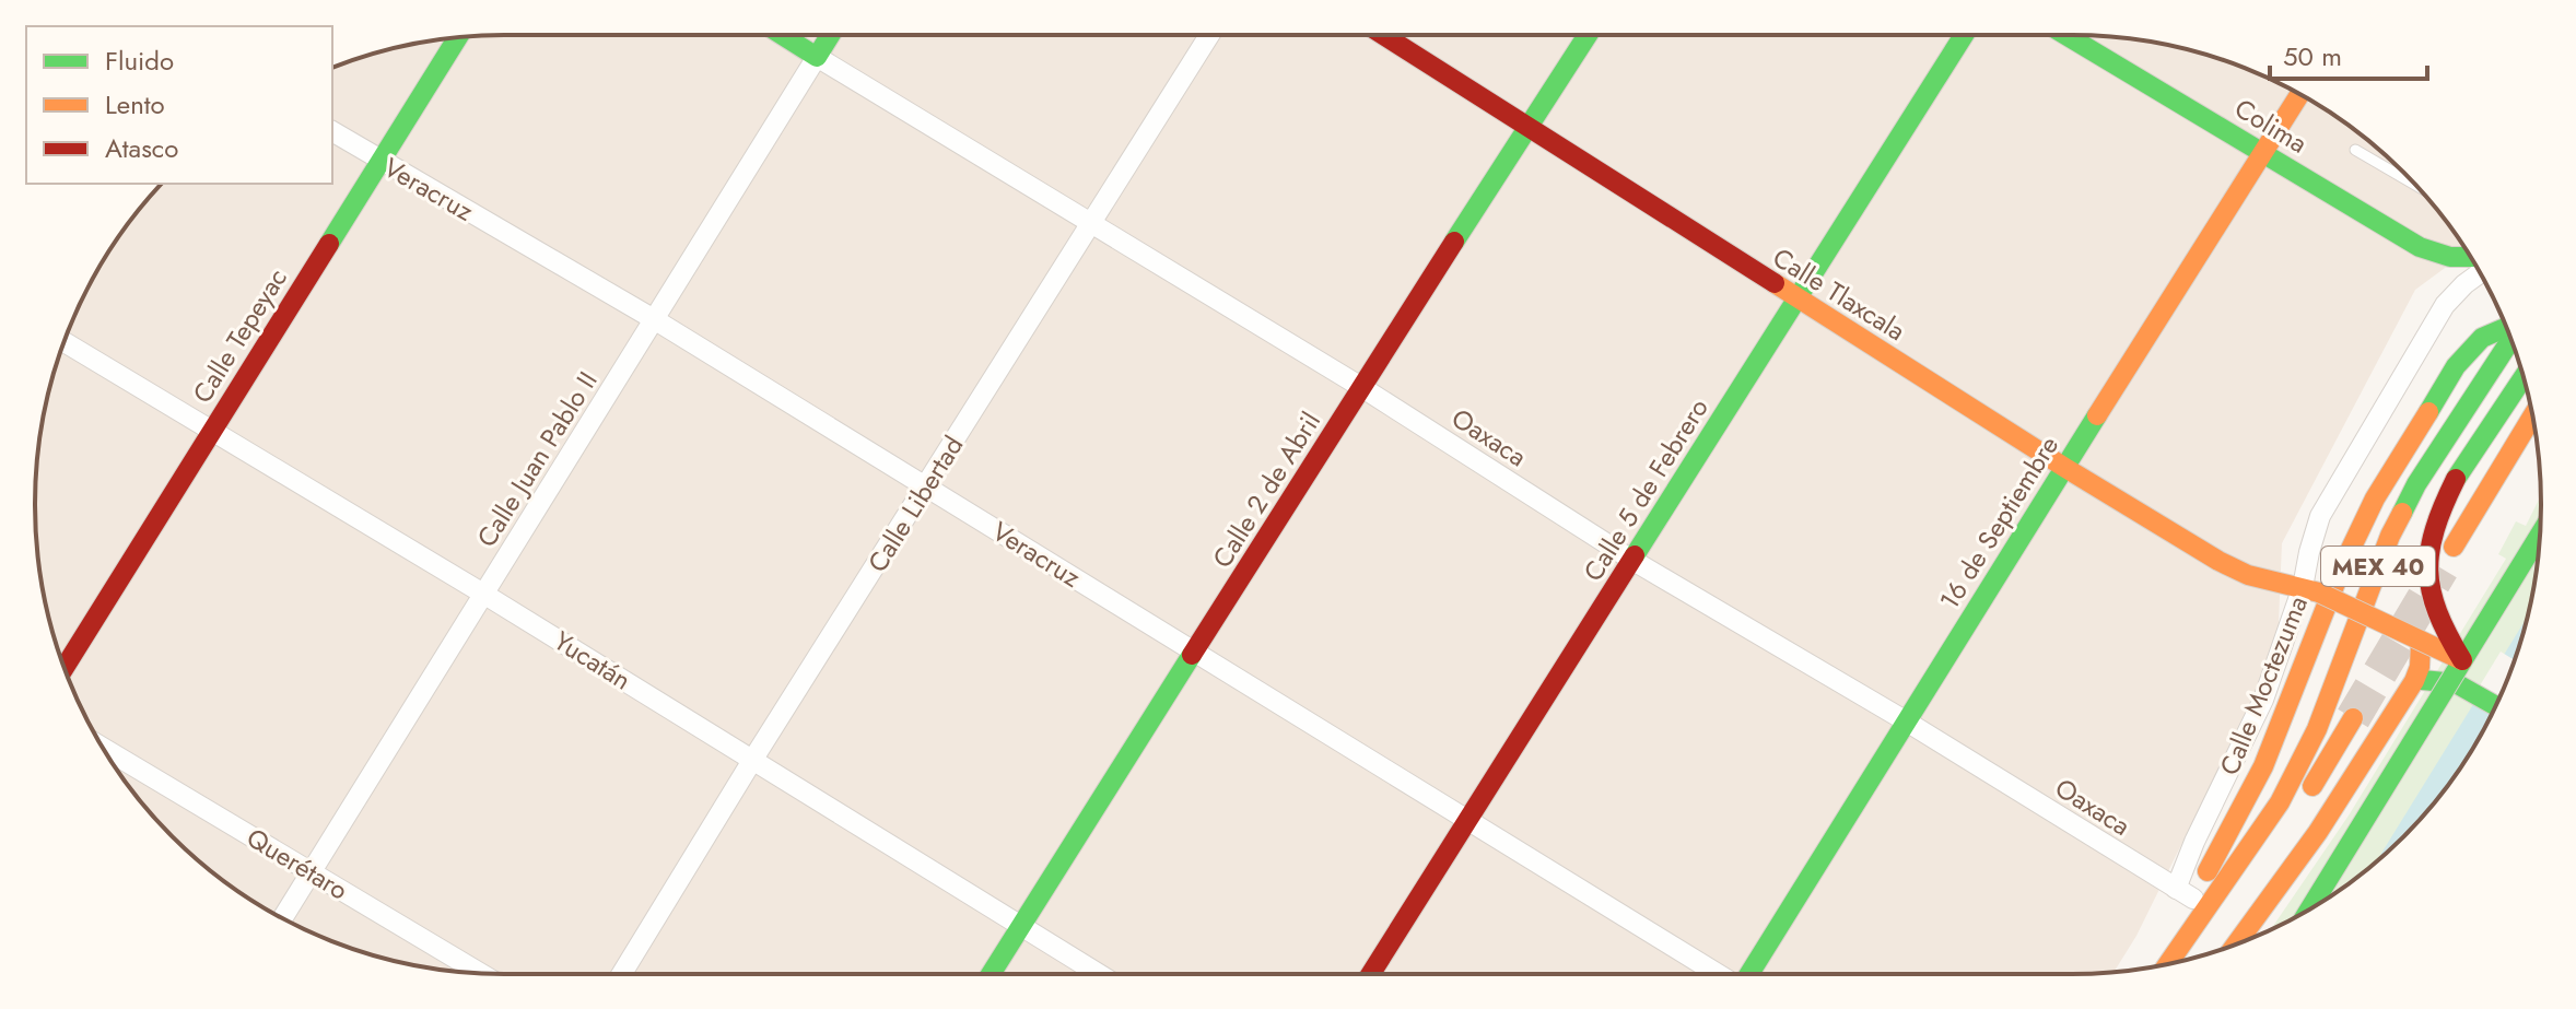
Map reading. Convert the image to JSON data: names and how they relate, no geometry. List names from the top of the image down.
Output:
{
  "streets": {
    "main road": [
      "Colima",
      "Calle Tlaxcala",
      "Calle Tepeyac",
      "Oaxaca",
      "Calle Juan Pablo II",
      "Calle 2 de Abril",
      "Calle 5 de Febrero",
      "16 de Septiembre",
      "MEX 40"
    ],
    "street": [
      "Veracruz",
      "Calle Libertad",
      "Yucatán",
      "Calle Moctezuma",
      "Querétaro"
    ]
  },
  "crossings": [
    ["Colima", "16 de Septiembre"],
    ["Veracruz", "Calle Tepeyac"],
    ["Veracruz", "Calle Juan Pablo II"],
    ["Veracruz", "Calle 2 de Abril"],
    ["Veracruz", "Calle 5 de Febrero"],
    ["Veracruz", "Calle Libertad"],
    ["Calle Tlaxcala", "Calle 2 de Abril"],
    ["Calle Tlaxcala", "Calle 5 de Febrero"],
    ["Calle Tlaxcala", "16 de Septiembre"],
    ["Calle Tlaxcala", "Calle Moctezuma"],
    ["Calle Tepeyac", "Yucatán"],
    ["Oaxaca", "Calle Juan Pablo II"],
    ["Oaxaca", "Calle 2 de Abril"],
    ["Oaxaca", "Calle 5 de Febrero"],
    ["Oaxaca", "Calle Libertad"],
    ["Oaxaca", "16 de Septiembre"],
    ["Oaxaca", "Calle Moctezuma"],
    ["Calle Juan Pablo II", "Yucatán"],
    ["Calle Juan Pablo II", "Querétaro"],
    ["Calle 2 de Abril", "Yucatán"],
    ["Calle Libertad", "Yucatán"]
  ],
  "legend": ["Fluido", "Lento", "Atasco"],
  "scale_bar": "50 m"
}
